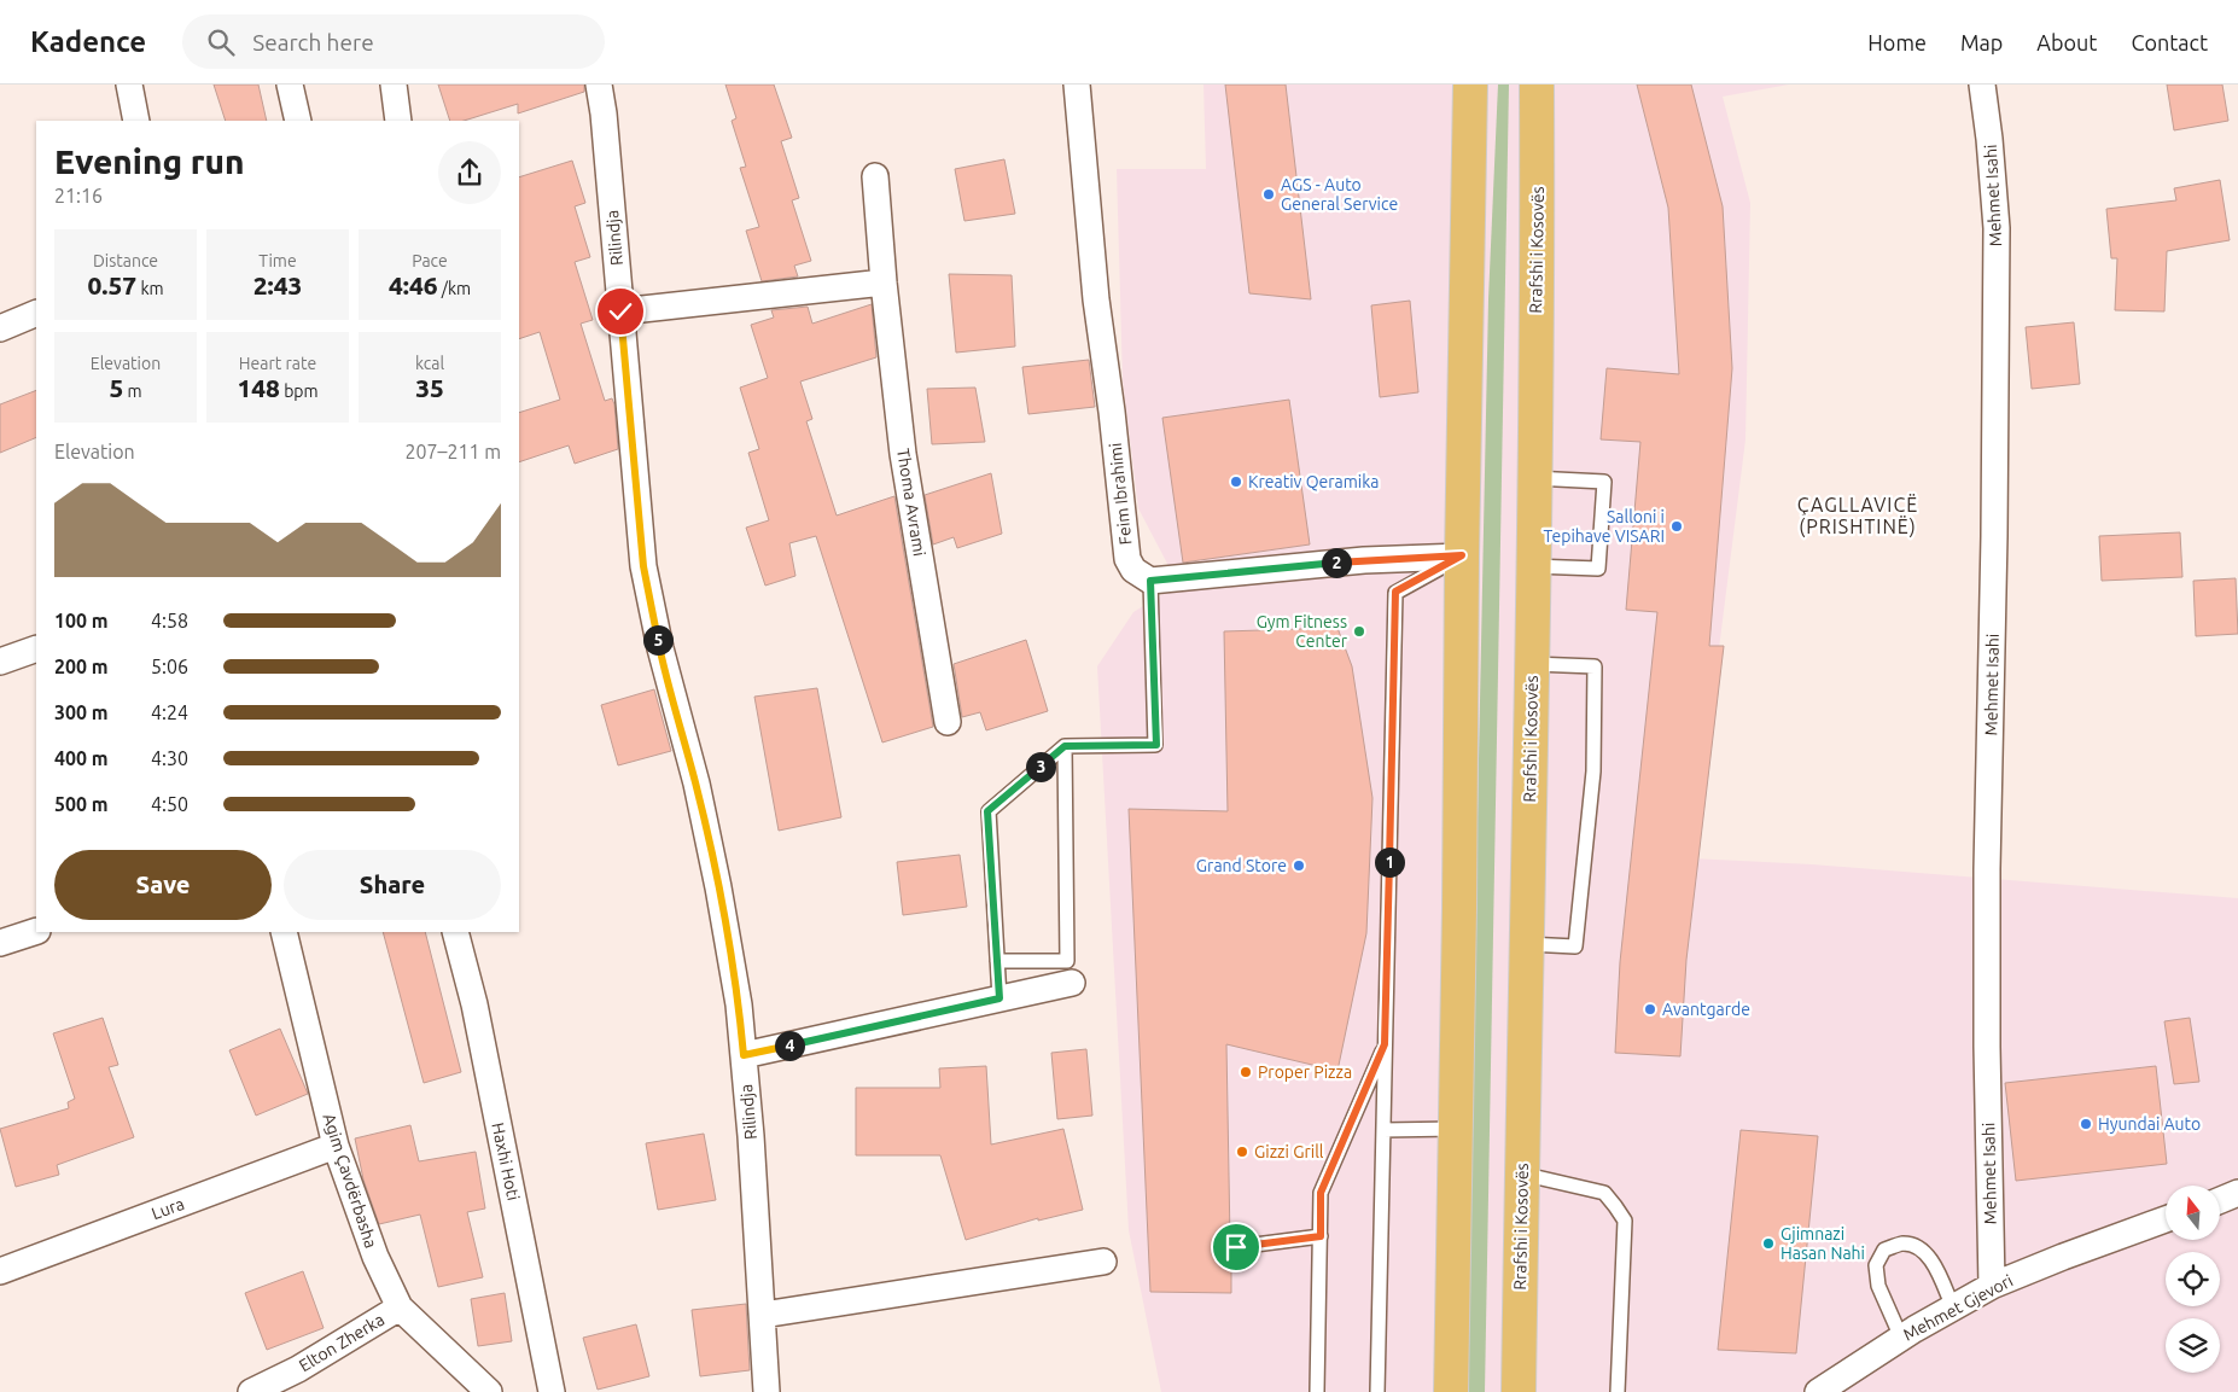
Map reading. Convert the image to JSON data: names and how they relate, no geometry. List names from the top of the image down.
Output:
{
  "streets": {
    "highway": ["Rrafshi i Kosovës"],
    "street": [
      "Mehmet Isahi",
      "Rilindja",
      "Feim Ibrahimi",
      "Thoma Avrami",
      "Haxhi Hoti",
      "Agim Çavdërbasha",
      "Lura",
      "Mehmet Gjevori",
      "Elton Zherka"
    ]
  },
  "crossings": [
    ["Mehmet Isahi", "Mehmet Gjevori"],
    ["Agim Çavdërbasha", "Lura"],
    ["Agim Çavdërbasha", "Elton Zherka"]
  ],
  "districts": ["ÇAGLLAVICË (PRISHTINË)"],
  "places": [
    "AGS - Auto General Service",
    "Kreativ Qeramika",
    "Salloni i Tepihave VISARI",
    "Gym Fitness Center",
    "Grand Store",
    "Avantgarde",
    "Proper Pizza",
    "Hyundai Auto",
    "Gizzi Grill",
    "Gjimnazi Hasan Nahi"
  ],
  "north": "top",
  "page": {
    "header": "Kadence",
    "search": "Search here",
    "nav": [
      "Home",
      "Map",
      "About",
      "Contact"
    ],
    "heading": ["Evening run", "21:16"],
    "stats": [
      ["Distance", "0.57 km"],
      ["Time", "2:43"],
      ["Pace", "4:46 /km"],
      ["Elevation", "5 m"],
      ["Heart rate", "148 bpm"],
      ["kcal", "35"]
    ],
    "chart": ["Elevation", "207–211 m"],
    "pins": [
      "2",
      "5",
      "3",
      "1",
      "4"
    ],
    "list": [
      {
        "name": "100 m",
        "note": "4:58"
      },
      {
        "name": "200 m",
        "note": "5:06"
      },
      {
        "name": "300 m",
        "note": "4:24"
      },
      {
        "name": "400 m",
        "note": "4:30"
      },
      {
        "name": "500 m",
        "note": "4:50"
      }
    ],
    "buttons": ["Save", "Share"]
  }
}
